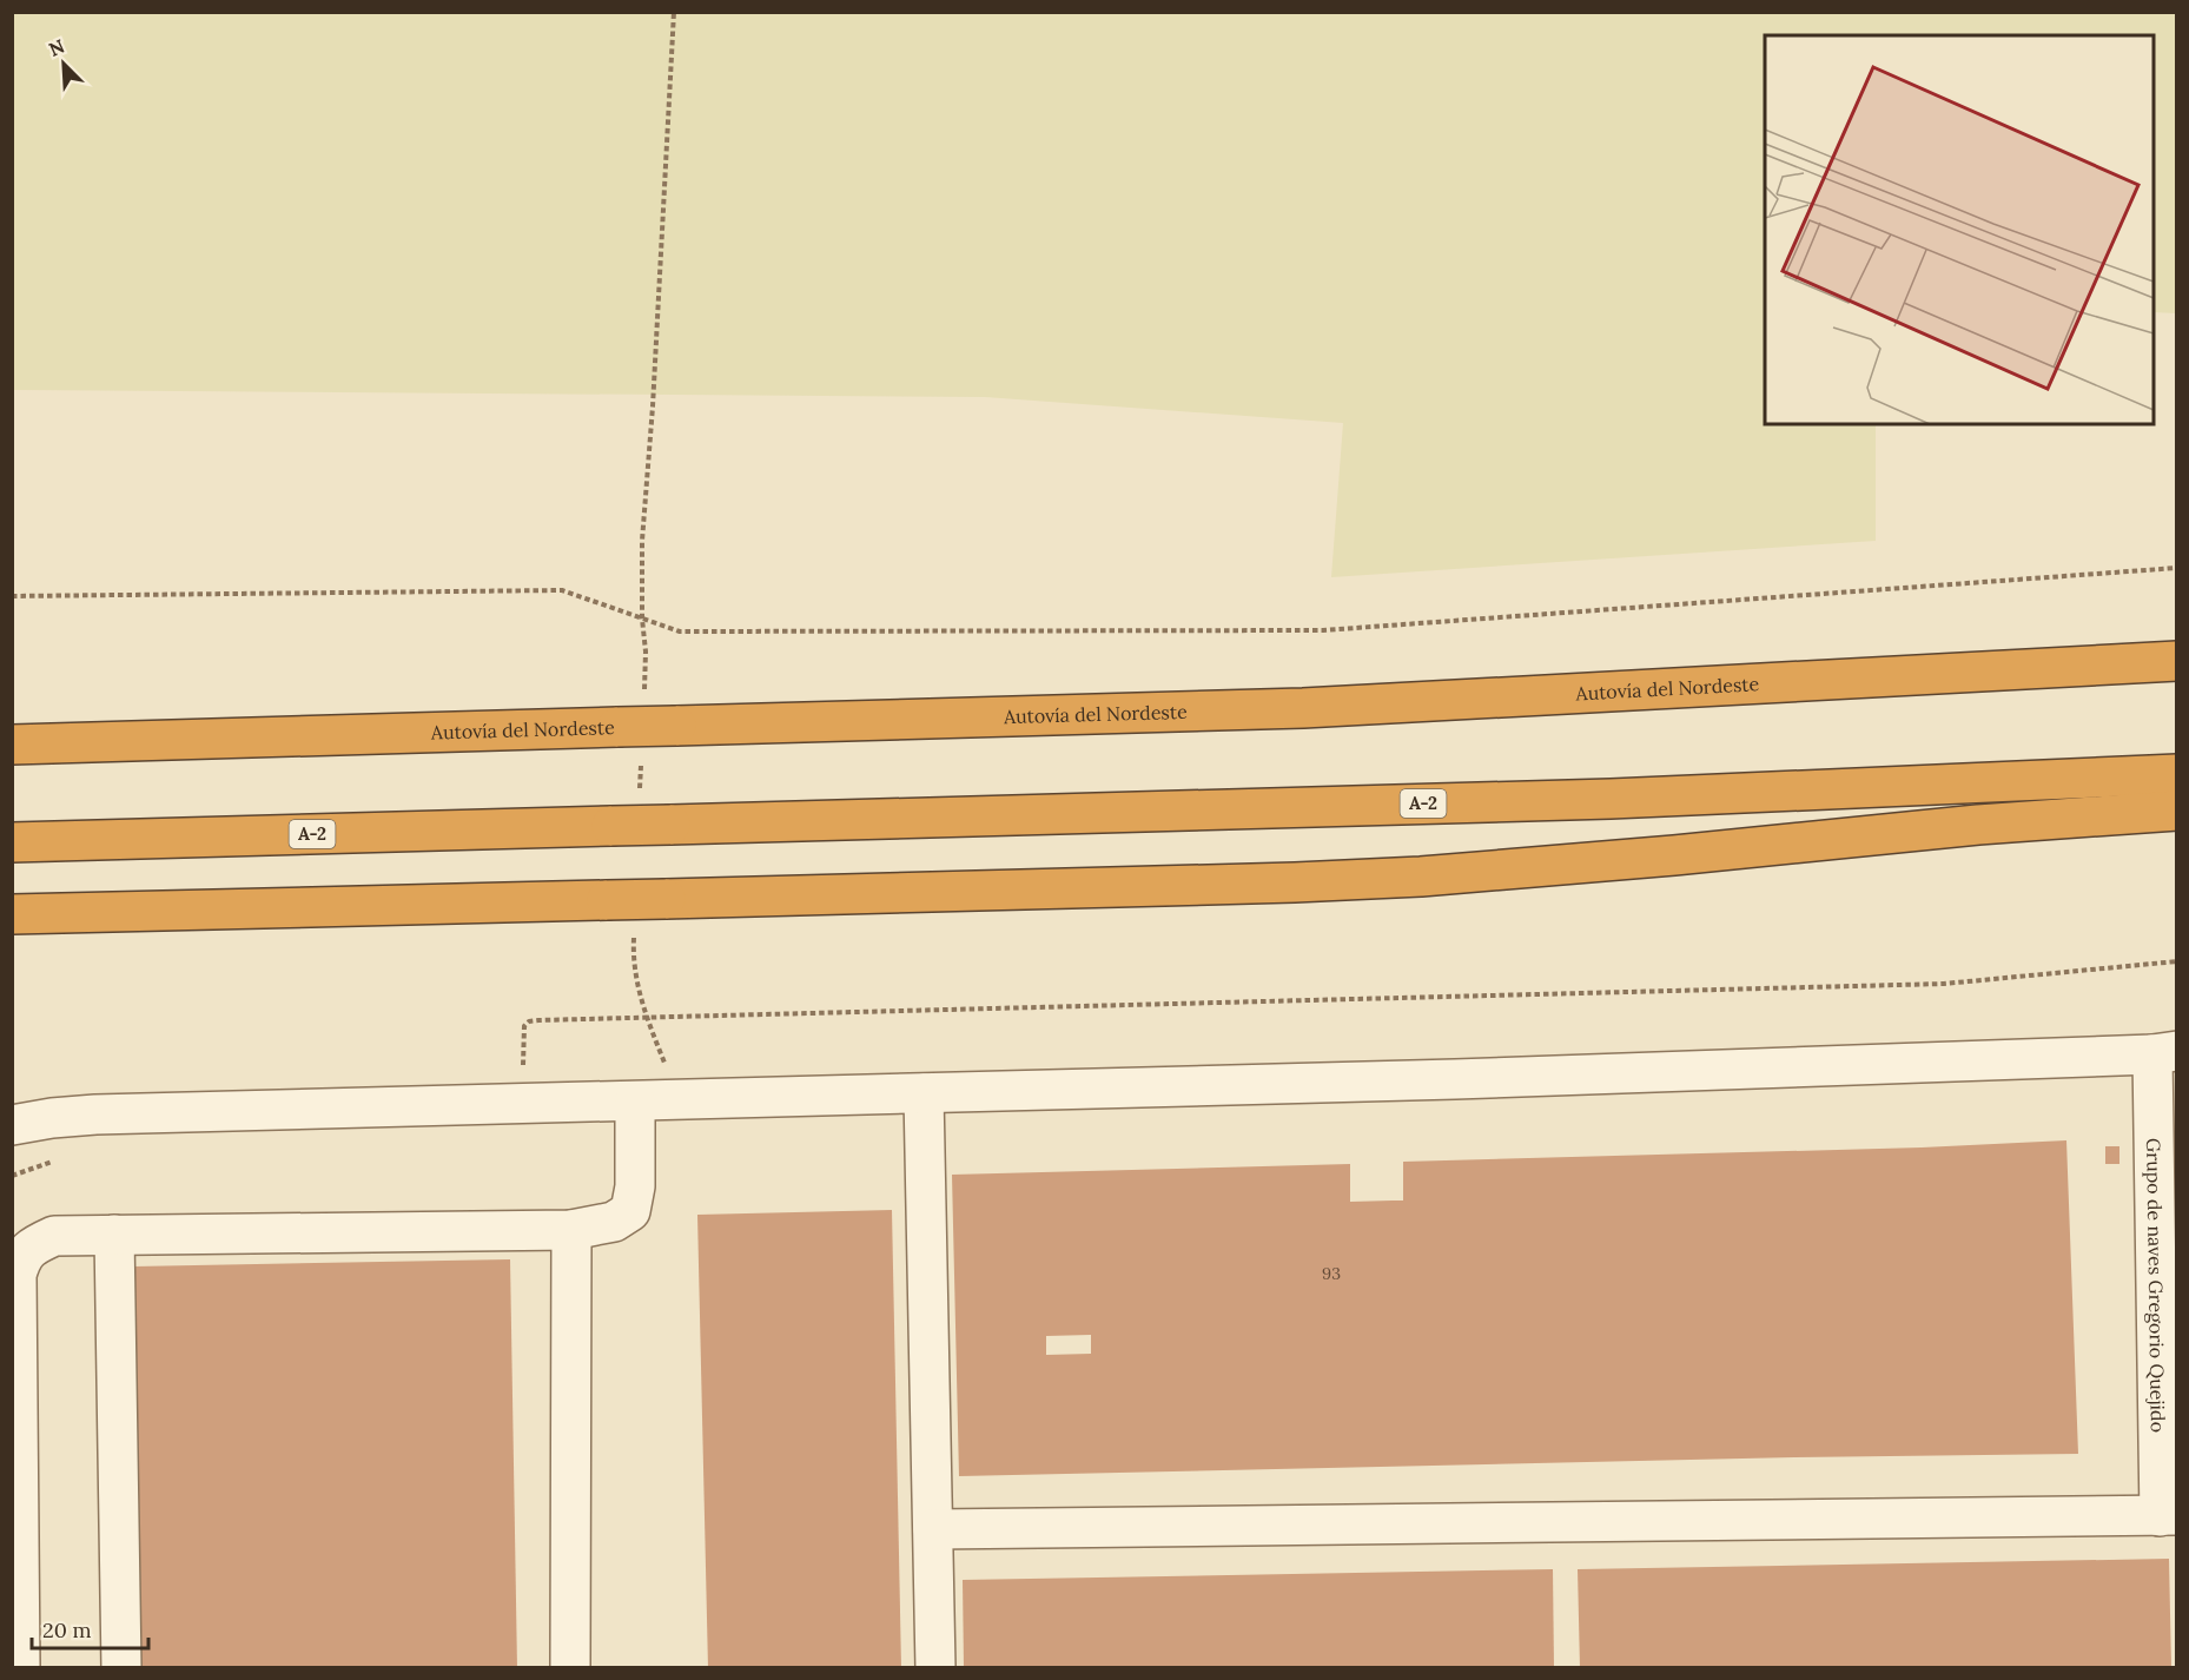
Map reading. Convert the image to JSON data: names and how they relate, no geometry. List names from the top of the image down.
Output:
{
  "streets": {
    "highway": ["Autovía del Nordeste", "A-2"],
    "street": ["Grupo de naves Gregorio Quejido"]
  },
  "house_numbers": ["93"],
  "scale_bar": "20 m",
  "north": "top left"
}
